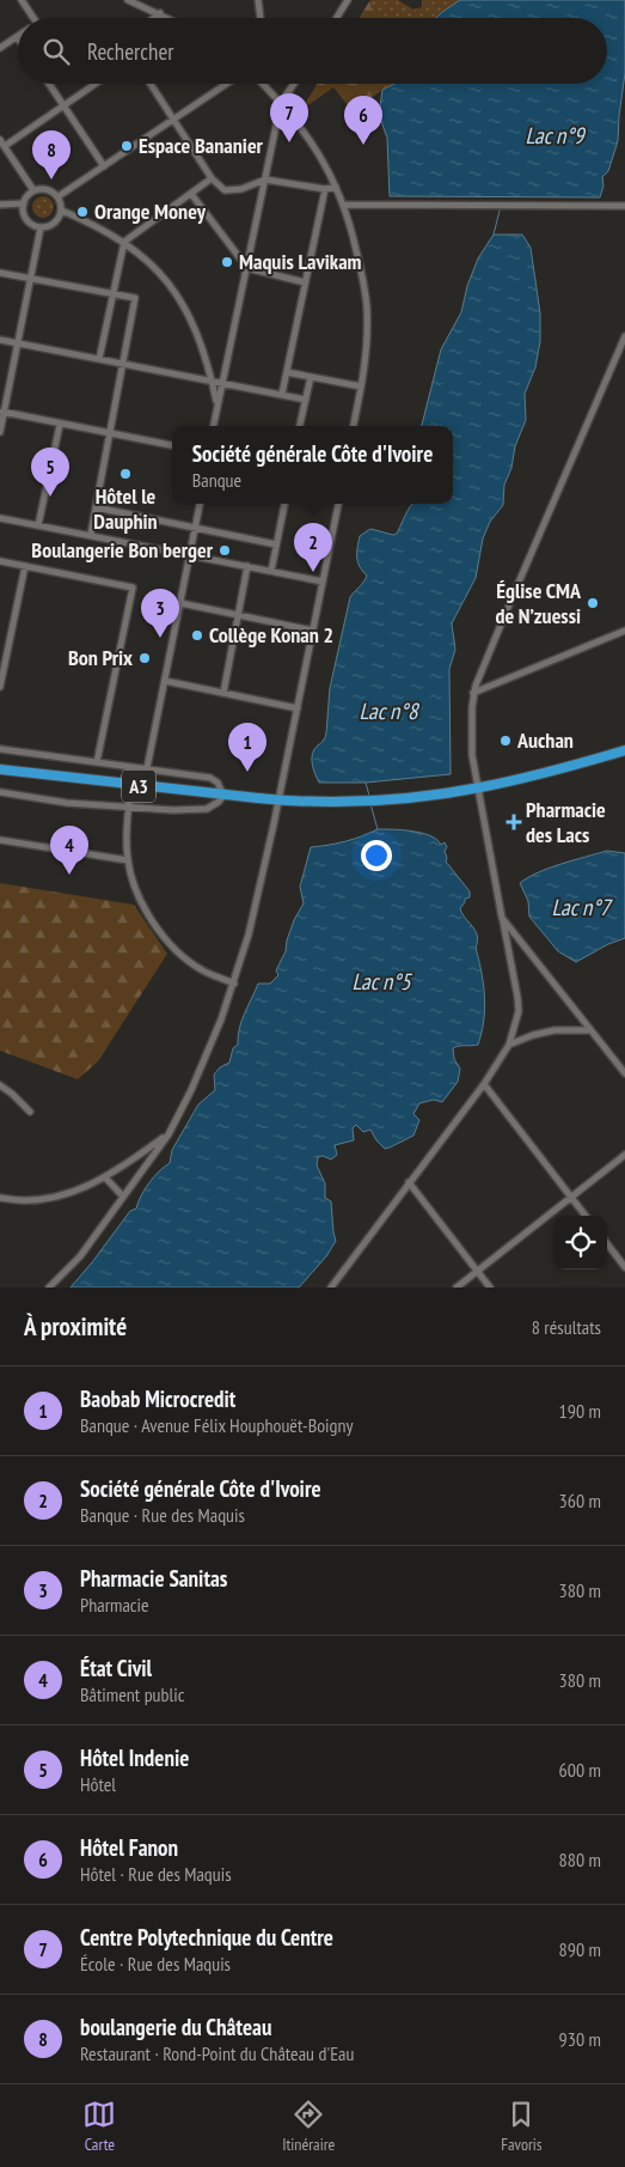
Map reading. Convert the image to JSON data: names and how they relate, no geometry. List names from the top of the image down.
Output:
{
  "streets": {
    "highway": ["A3"]
  },
  "water": [
    "Lac n°9",
    "Lac n°8",
    "Lac n°7",
    "Lac n°5"
  ],
  "places": {
    "other": [
      "Espace Bananier",
      "Orange Money",
      "Maquis Lavikam",
      "Hôtel le Dauphin",
      "Boulangerie Bon berger",
      "Église CMA de N’zuessi",
      "Collège Konan 2",
      "Bon Prix",
      "Auchan"
    ],
    "health": ["Pharmacie des Lacs"]
  },
  "page": {
    "search": "Rechercher",
    "pins": [
      "7",
      "6",
      "8",
      "5",
      "2",
      "3",
      "1",
      "4"
    ],
    "popup": ["Société générale Côte d'Ivoire", "Banque"],
    "heading": ["À proximité", "8 résultats"],
    "list": [
      {
        "mark": "1",
        "name": "Baobab Microcredit",
        "note": "Banque · Avenue Félix Houphouët-Boigny",
        "value": "190 m"
      },
      {
        "mark": "2",
        "name": "Société générale Côte d'Ivoire",
        "note": "Banque · Rue des Maquis",
        "value": "360 m"
      },
      {
        "mark": "3",
        "name": "Pharmacie Sanitas",
        "note": "Pharmacie",
        "value": "380 m"
      },
      {
        "mark": "4",
        "name": "État Civil",
        "note": "Bâtiment public",
        "value": "380 m"
      },
      {
        "mark": "5",
        "name": "Hôtel Indenie",
        "note": "Hôtel",
        "value": "600 m"
      },
      {
        "mark": "6",
        "name": "Hôtel Fanon",
        "note": "Hôtel · Rue des Maquis",
        "value": "880 m"
      },
      {
        "mark": "7",
        "name": "Centre Polytechnique du Centre",
        "note": "École · Rue des Maquis",
        "value": "890 m"
      },
      {
        "mark": "8",
        "name": "boulangerie du Château",
        "note": "Restaurant · Rond-Point du Château d'Eau",
        "value": "930 m"
      }
    ],
    "nav": ["Carte", "Itinéraire", "Favoris"]
  }
}
